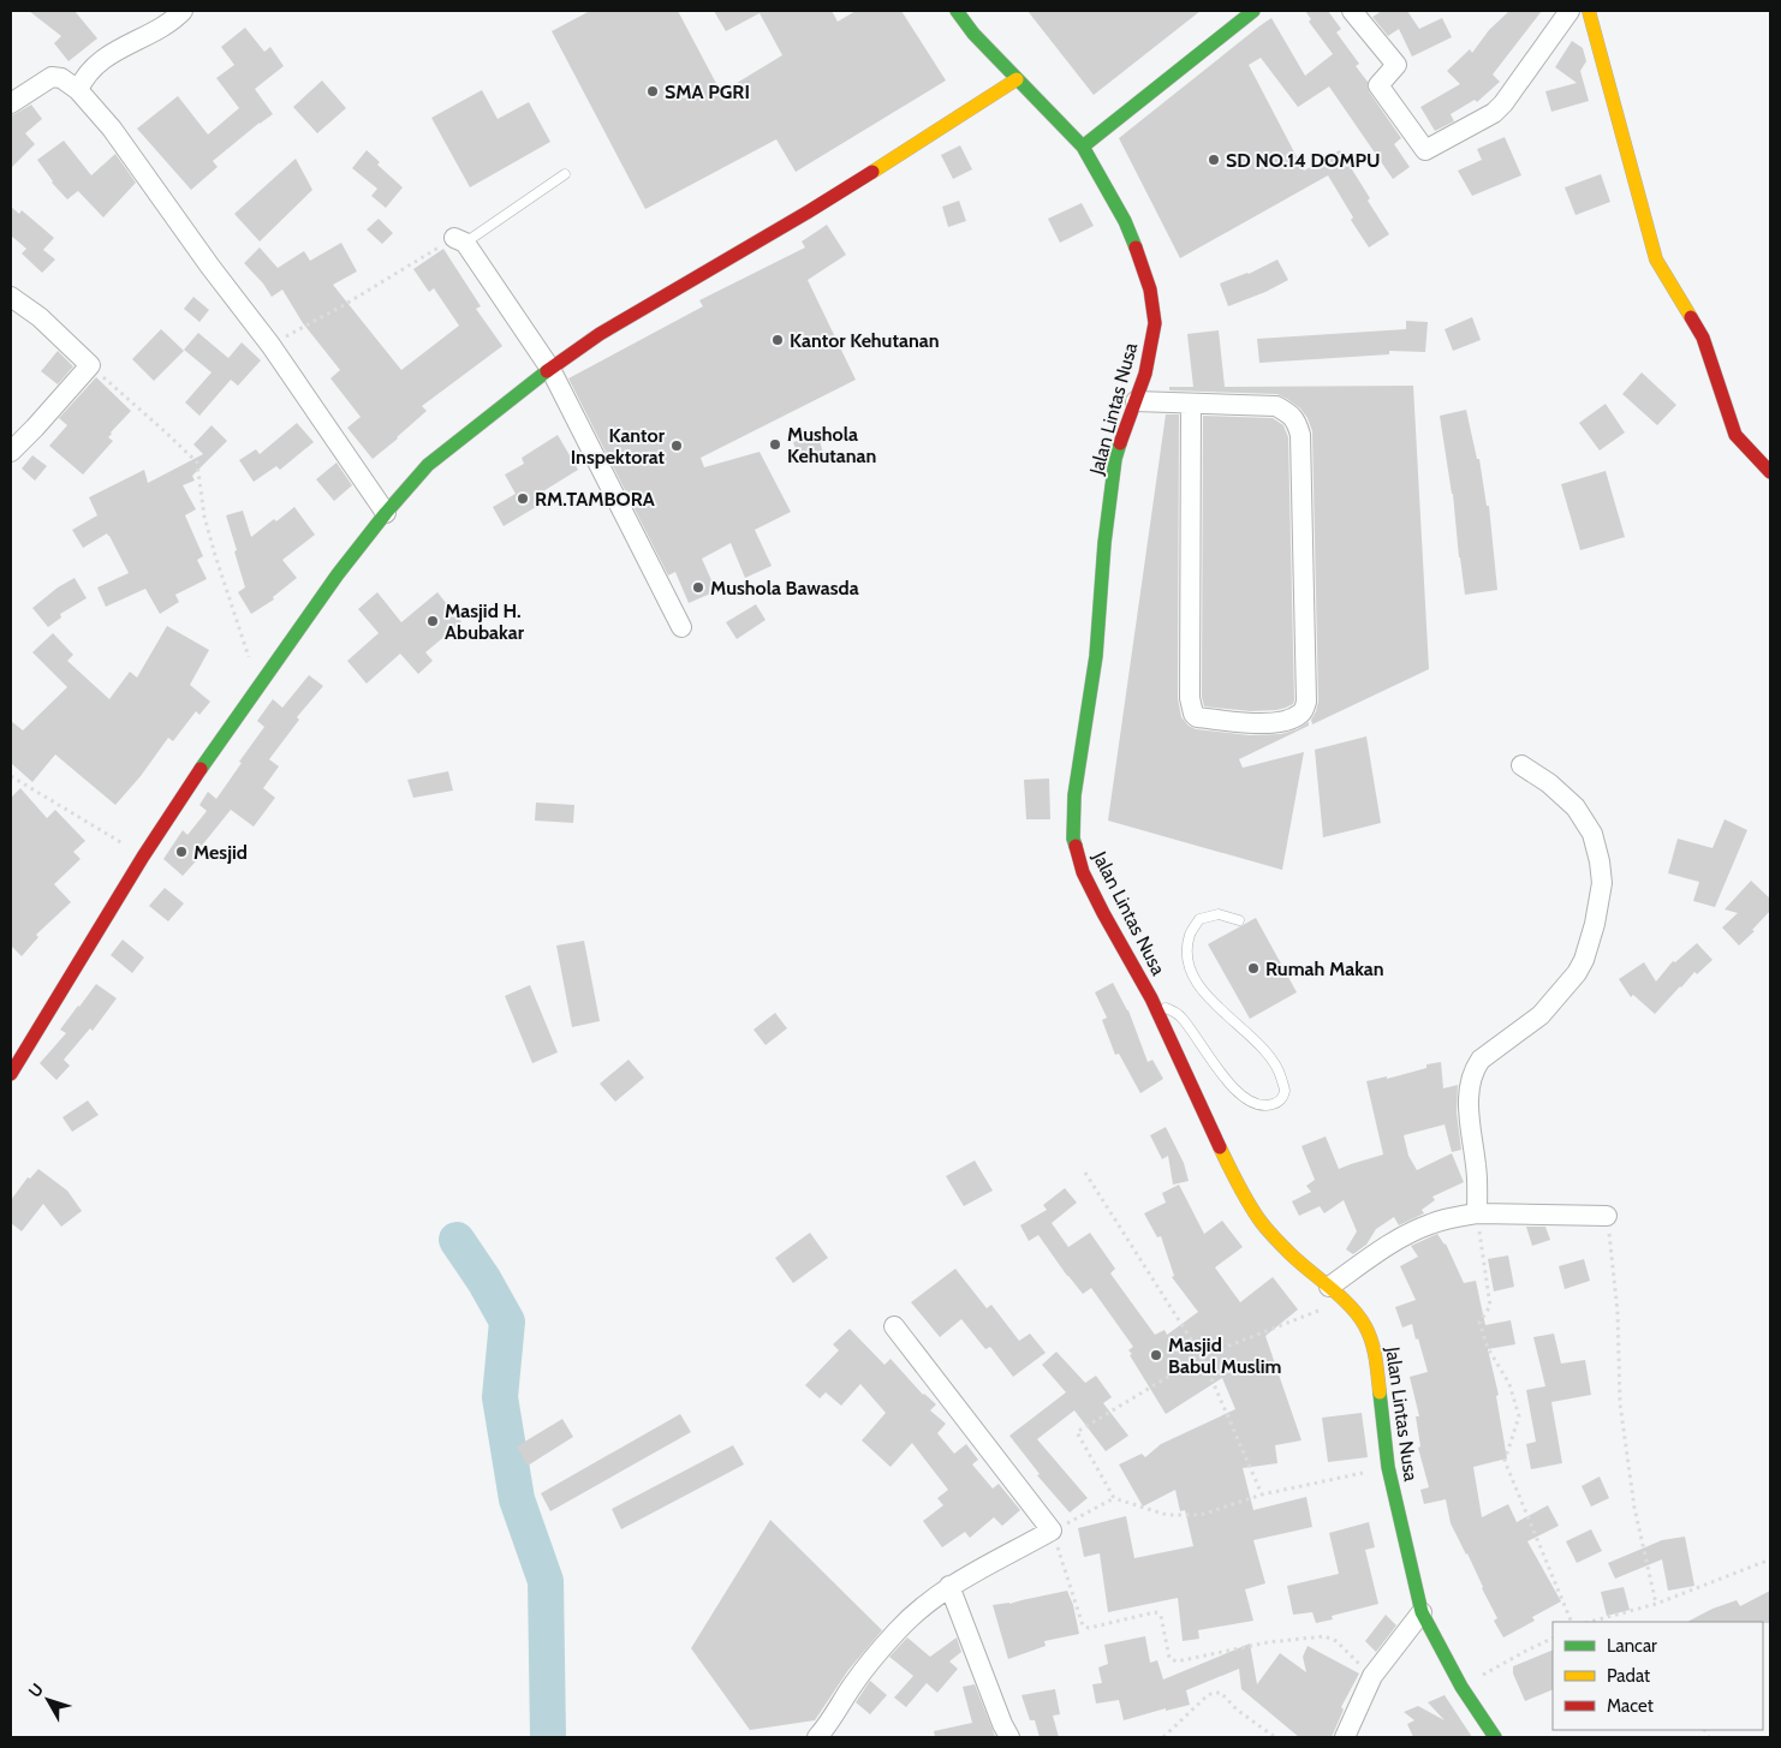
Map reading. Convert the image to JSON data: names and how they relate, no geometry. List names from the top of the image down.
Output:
{
  "streets": {
    "main road": ["Jalan Lintas Nusa"]
  },
  "places": [
    "SMA PGRI",
    "SD NO.14 DOMPU",
    "Kantor Kehutanan",
    "Mushola Kehutanan",
    "Kantor Inspektorat",
    "RM.TAMBORA",
    "Mushola Bawasda",
    "Masjid H. Abubakar",
    "Mesjid",
    "Rumah Makan",
    "Masjid Babul Muslim"
  ],
  "legend": ["Lancar", "Padat", "Macet"],
  "north": "top left"
}
